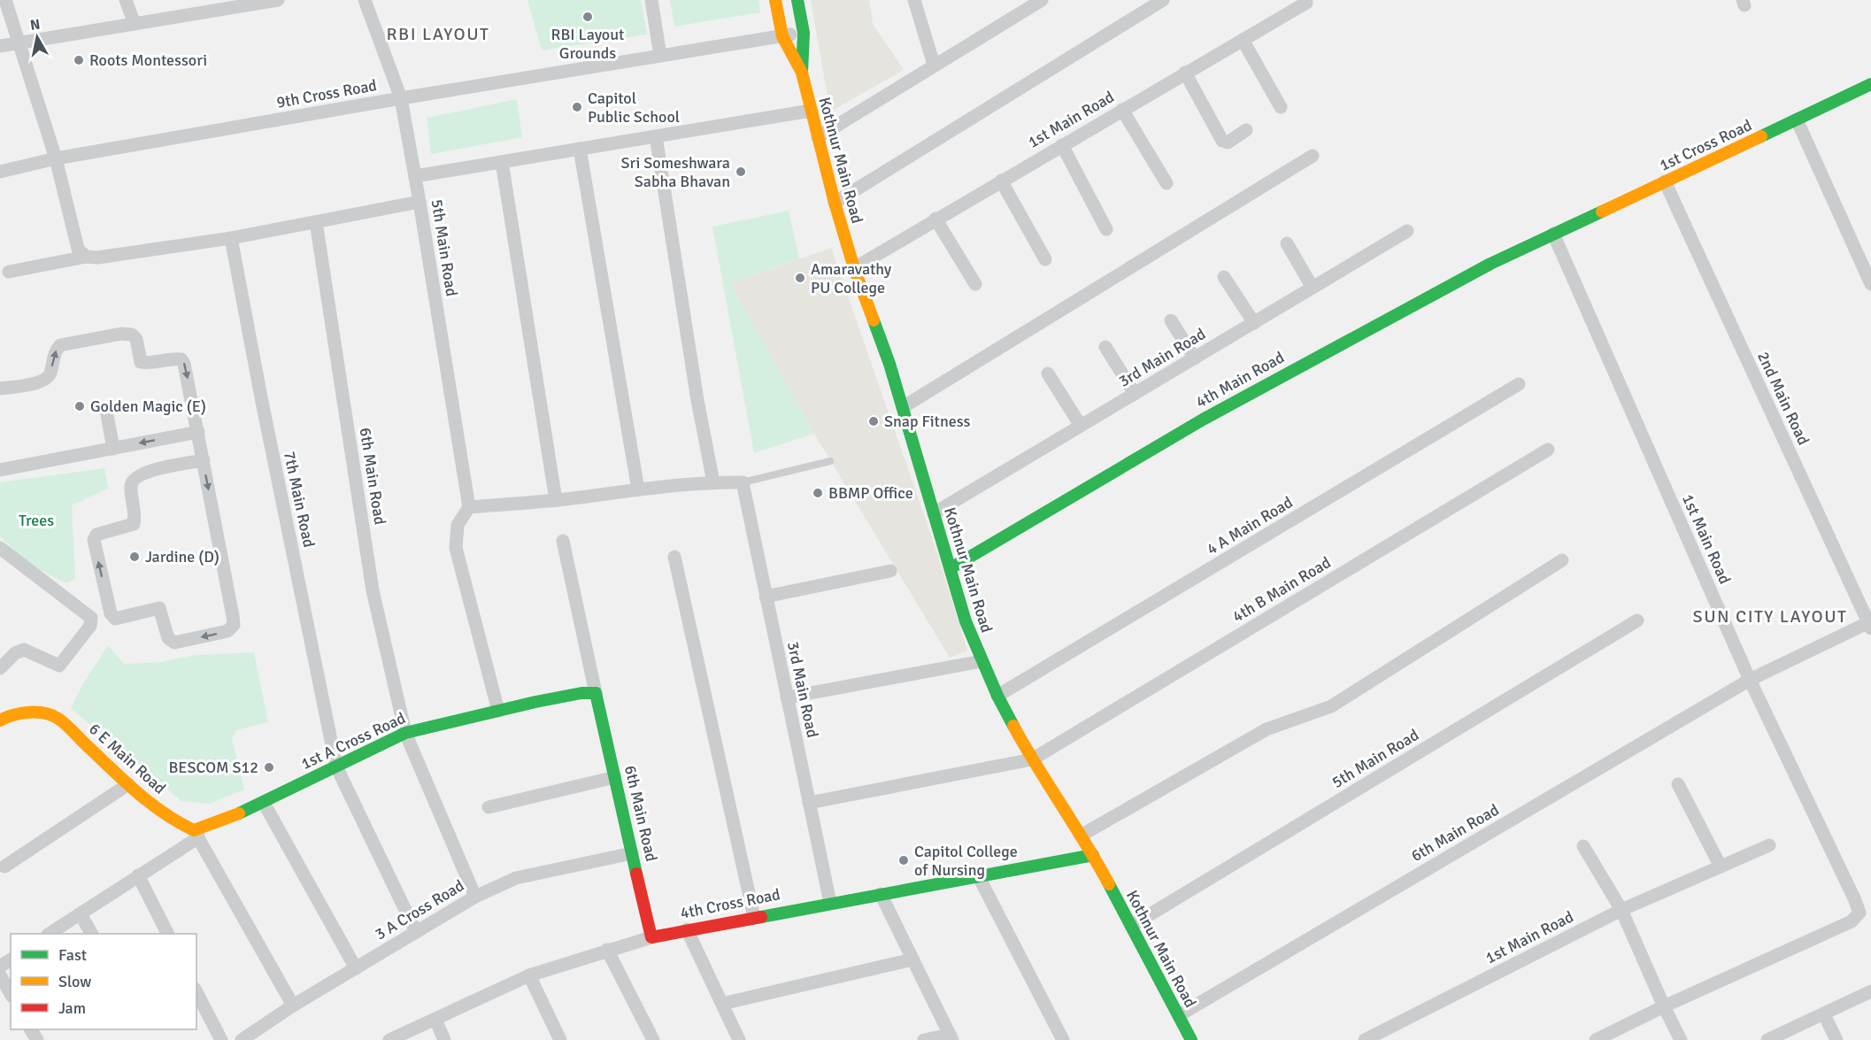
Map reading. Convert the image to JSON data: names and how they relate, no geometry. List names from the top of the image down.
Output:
{
  "streets": {
    "street": [
      "9th Cross Road",
      "1st Main Road",
      "1st Cross Road",
      "Kothnur Main Road",
      "5th Main Road",
      "3rd Main Road",
      "4th Main Road",
      "2nd Main Road",
      "6th Main Road",
      "7th Main Road",
      "4 A Main Road",
      "4th B Main Road",
      "1st A Cross Road",
      "6 E Main Road",
      "4th Cross Road",
      "3 A Cross Road"
    ]
  },
  "crossings": [
    ["9th Cross Road", "Kothnur Main Road"],
    ["9th Cross Road", "5th Main Road"],
    ["1st Main Road", "1st Cross Road"],
    ["1st Main Road", "Kothnur Main Road"],
    ["1st Main Road", "4th Main Road"],
    ["1st Main Road", "6th Main Road"],
    ["1st Cross Road", "4th Main Road"],
    ["1st Cross Road", "2nd Main Road"],
    ["Kothnur Main Road", "5th Main Road"],
    ["Kothnur Main Road", "3rd Main Road"],
    ["Kothnur Main Road", "4th Main Road"],
    ["Kothnur Main Road", "6th Main Road"],
    ["Kothnur Main Road", "4 A Main Road"],
    ["Kothnur Main Road", "4th B Main Road"],
    ["Kothnur Main Road", "4th Cross Road"],
    ["3rd Main Road", "4th B Main Road"],
    ["3rd Main Road", "4th Cross Road"],
    ["2nd Main Road", "6th Main Road"],
    ["6th Main Road", "1st A Cross Road"],
    ["6th Main Road", "4th Cross Road"],
    ["6th Main Road", "3 A Cross Road"],
    ["7th Main Road", "1st A Cross Road"],
    ["7th Main Road", "3 A Cross Road"],
    ["1st A Cross Road", "6 E Main Road"]
  ],
  "districts": ["RBI LAYOUT", "SUN CITY LAYOUT"],
  "parks": ["Trees"],
  "places": [
    "RBI Layout Grounds",
    "Roots Montessori",
    "Capitol Public School",
    "Sri Someshwara Sabha Bhavan",
    "Amaravathy PU College",
    "Golden Magic (E)",
    "Snap Fitness",
    "BBMP Office",
    "Jardine (D)",
    "BESCOM S12",
    "Capitol College of Nursing"
  ],
  "legend": ["Fast", "Slow", "Jam"],
  "north": "top"
}
